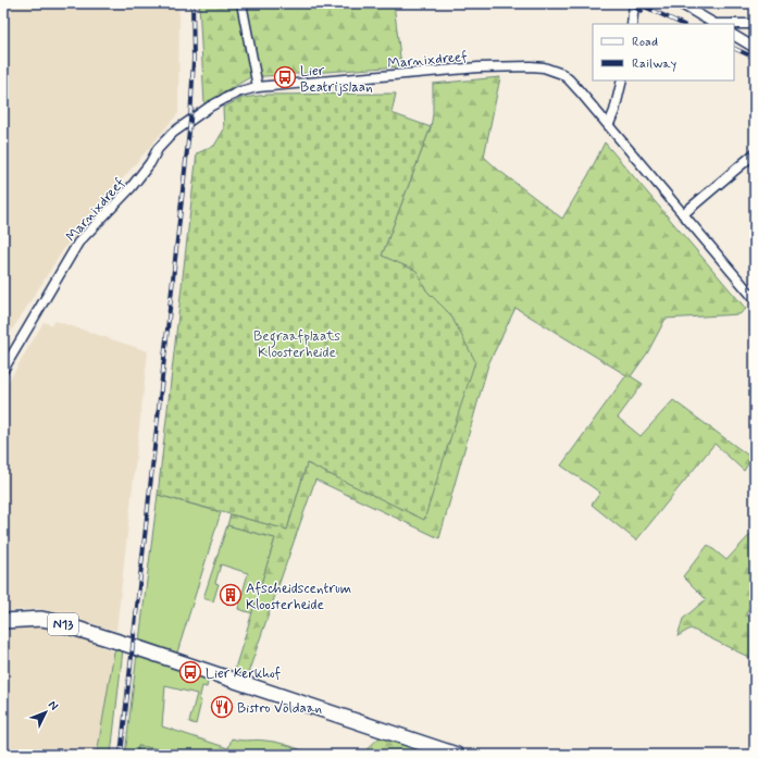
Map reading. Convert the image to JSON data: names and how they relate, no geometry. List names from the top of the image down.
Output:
{
  "streets": {
    "main road": ["N13"],
    "street": ["Marnixdreef"]
  },
  "parks": ["Begraafplaats Kloosterheide"],
  "places": {
    "bus stop": ["Lier Beatrijslaan", "Lier Kerkhof"],
    "building": ["Afscheidscentrum Kloosterheide"],
    "restaurant": ["Bistro Voldaan"]
  },
  "legend": ["Road", "Railway"],
  "north": "top right"
}
